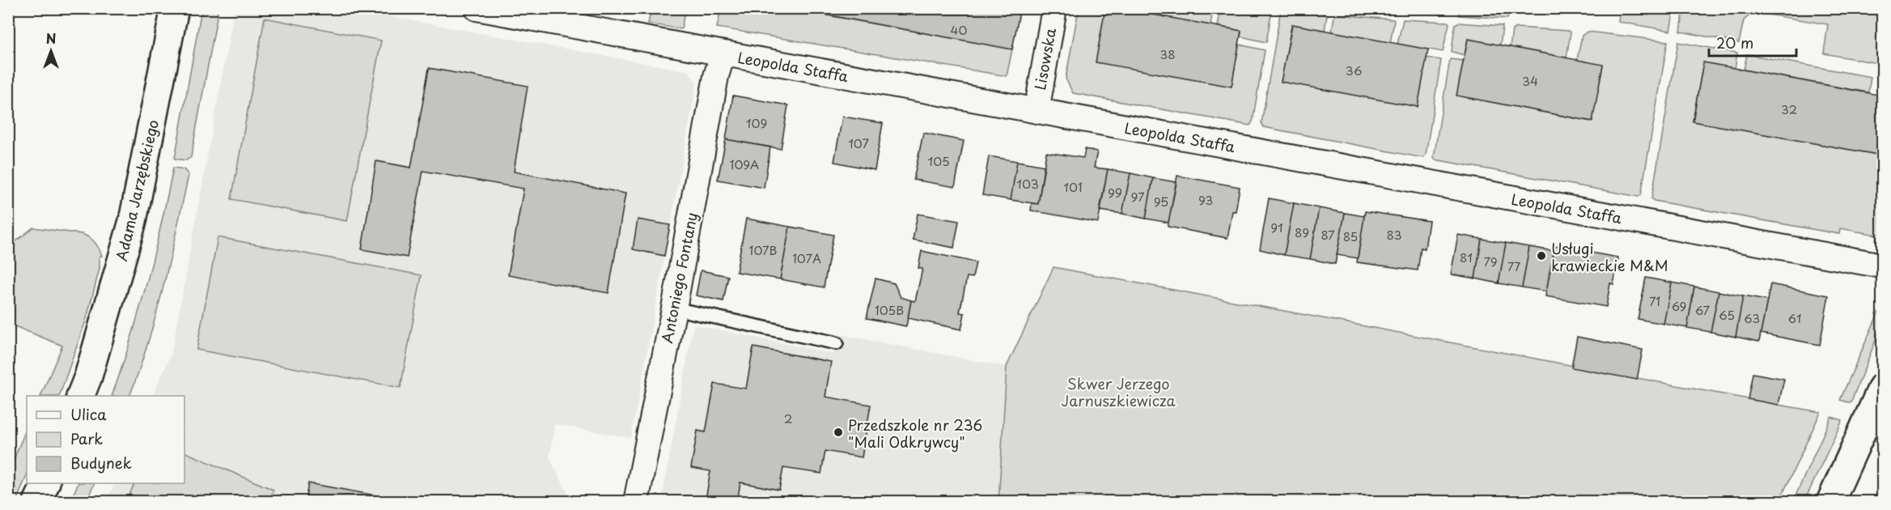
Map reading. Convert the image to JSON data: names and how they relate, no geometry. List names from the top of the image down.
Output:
{
  "streets": {
    "street": [
      "Lisowska",
      "Leopolda Staffa",
      "Adama Jarzębskiego",
      "Antoniego Fontany"
    ]
  },
  "crossings": [
    ["Lisowska", "Leopolda Staffa"],
    ["Leopolda Staffa", "Antoniego Fontany"]
  ],
  "parks": ["Skwer Jerzego Jarnuszkiewicza"],
  "places": ["Usługi krawieckie M&M", "Przedszkole nr 236 \"Mali Odkrywcy\""],
  "house_numbers": [
    "40",
    "38",
    "36",
    "34",
    "32",
    "109",
    "107",
    "105",
    "109A",
    "103",
    "101",
    "99",
    "97",
    "93",
    "95",
    "91",
    "89",
    "87",
    "83",
    "85",
    "107B",
    "81",
    "107A",
    "79",
    "77",
    "71",
    "69",
    "105B",
    "67",
    "65",
    "63",
    "61",
    "2"
  ],
  "legend": ["Ulica", "Park", "Budynek"],
  "scale_bar": "20 m",
  "north": "top"
}
